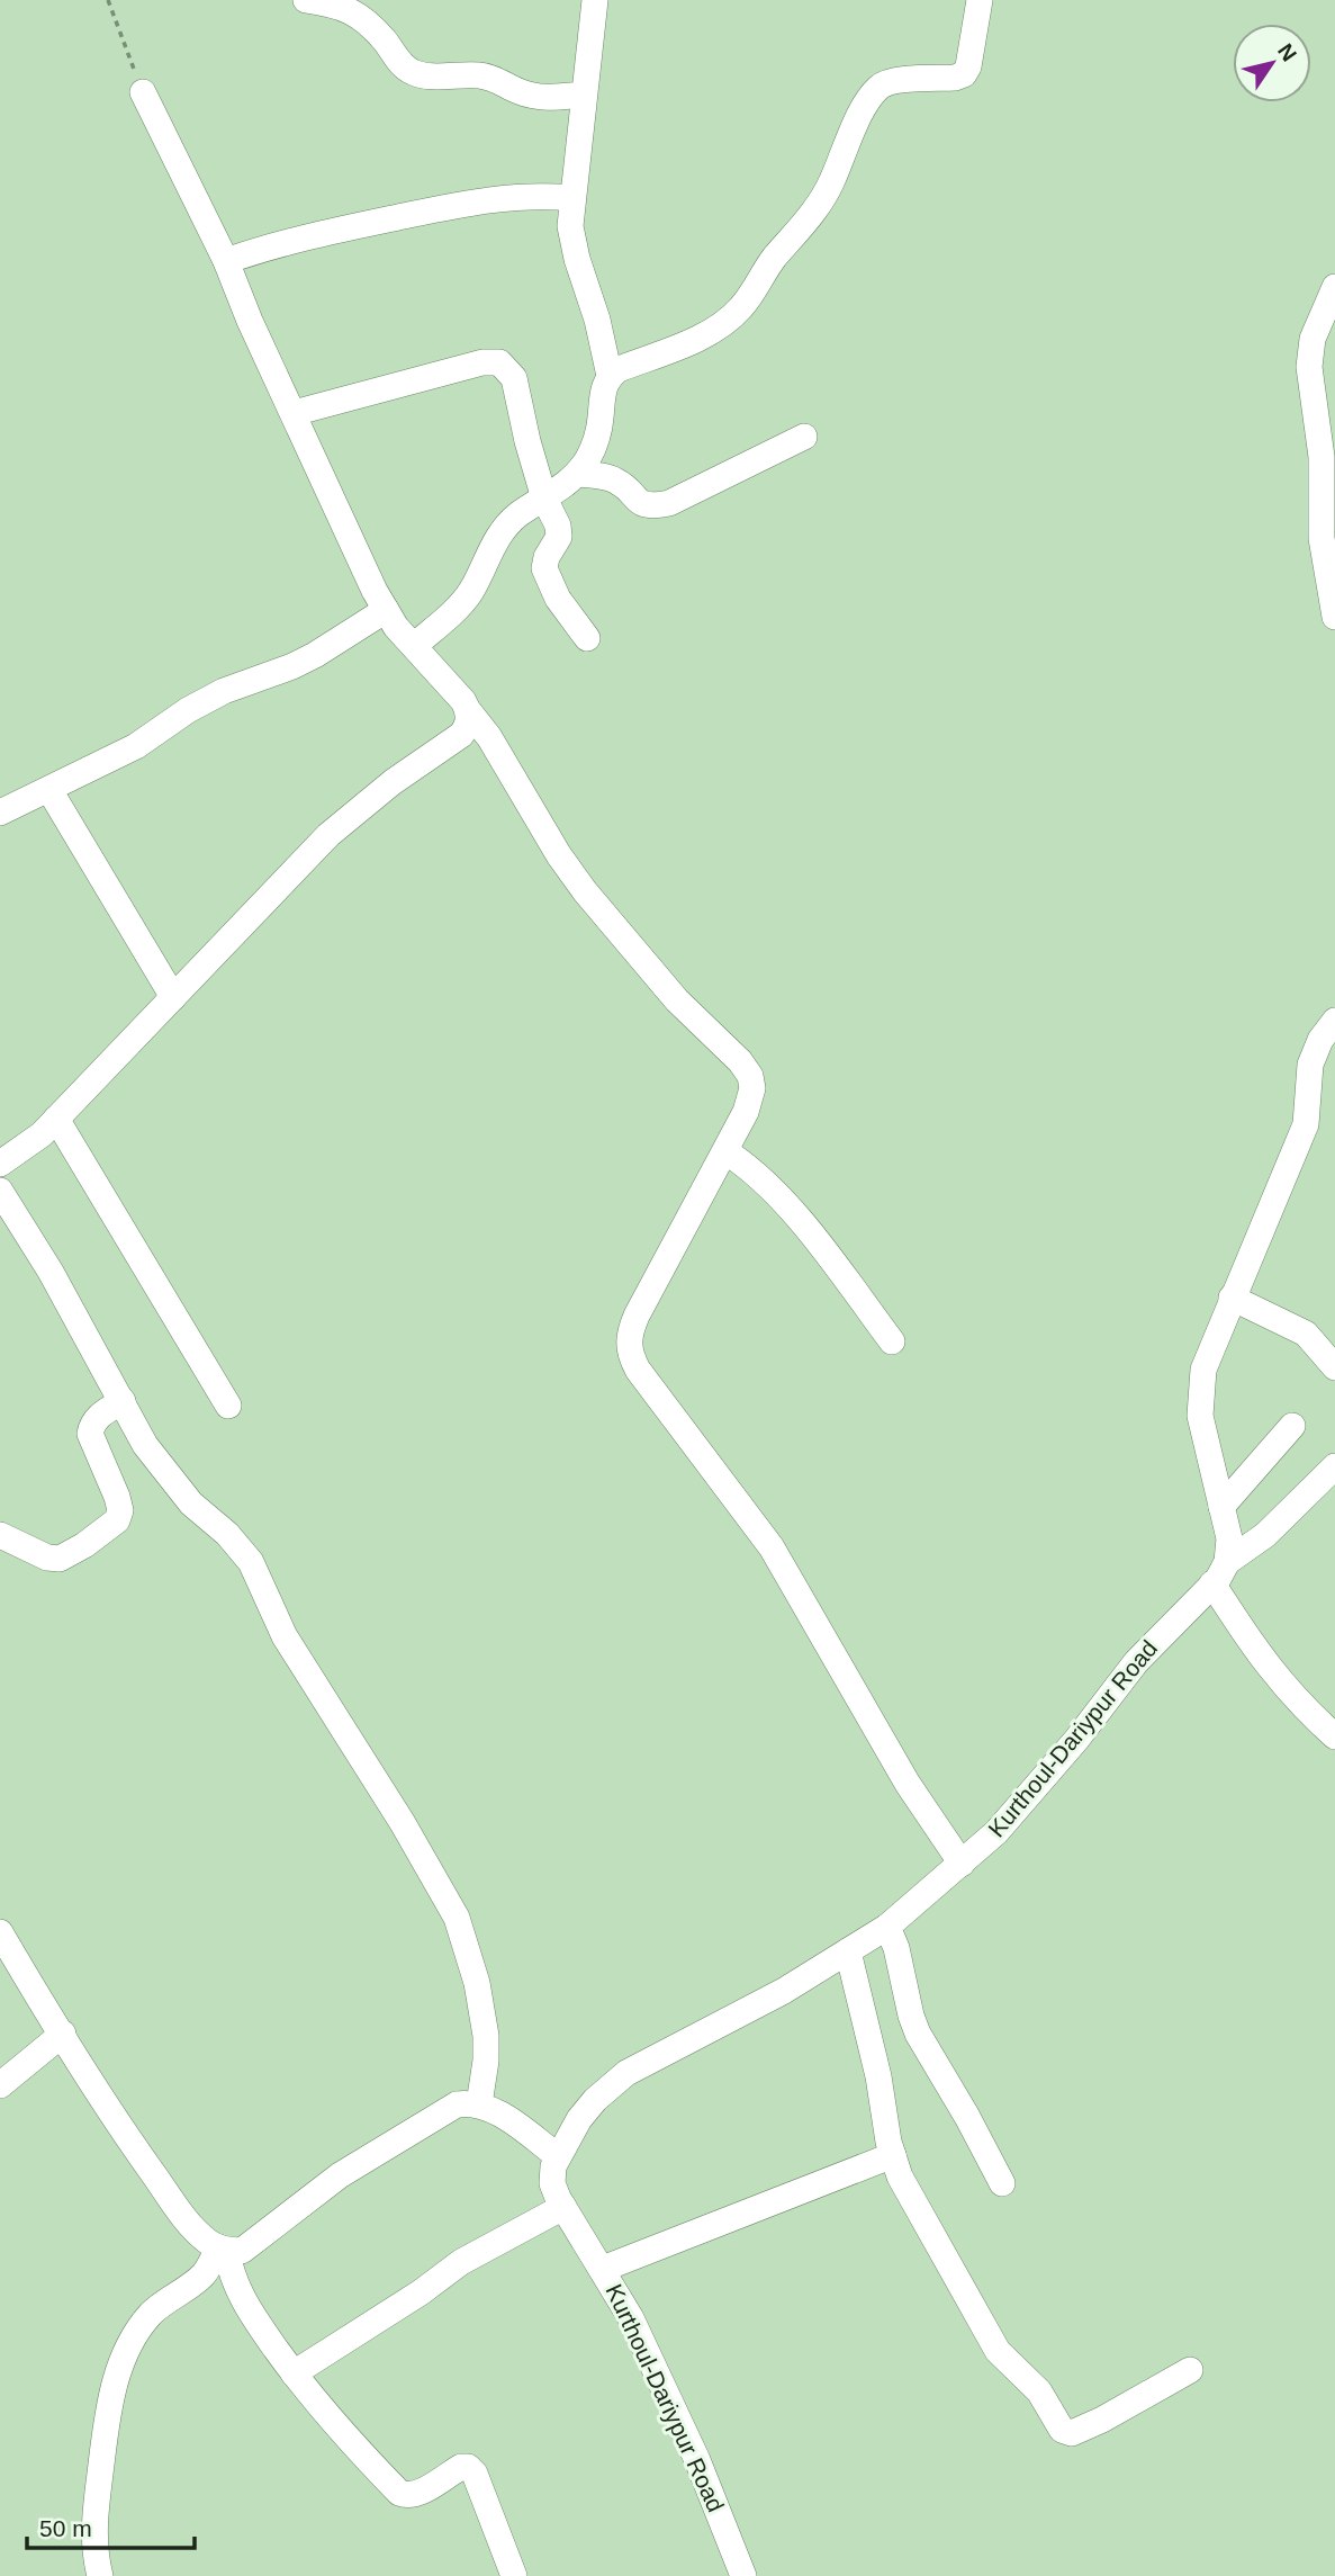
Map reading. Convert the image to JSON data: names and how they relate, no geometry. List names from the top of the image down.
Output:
{
  "streets": {
    "street": ["Kurthoul-Dariypur Road"]
  },
  "scale_bar": "50 m",
  "north": "top right"
}
